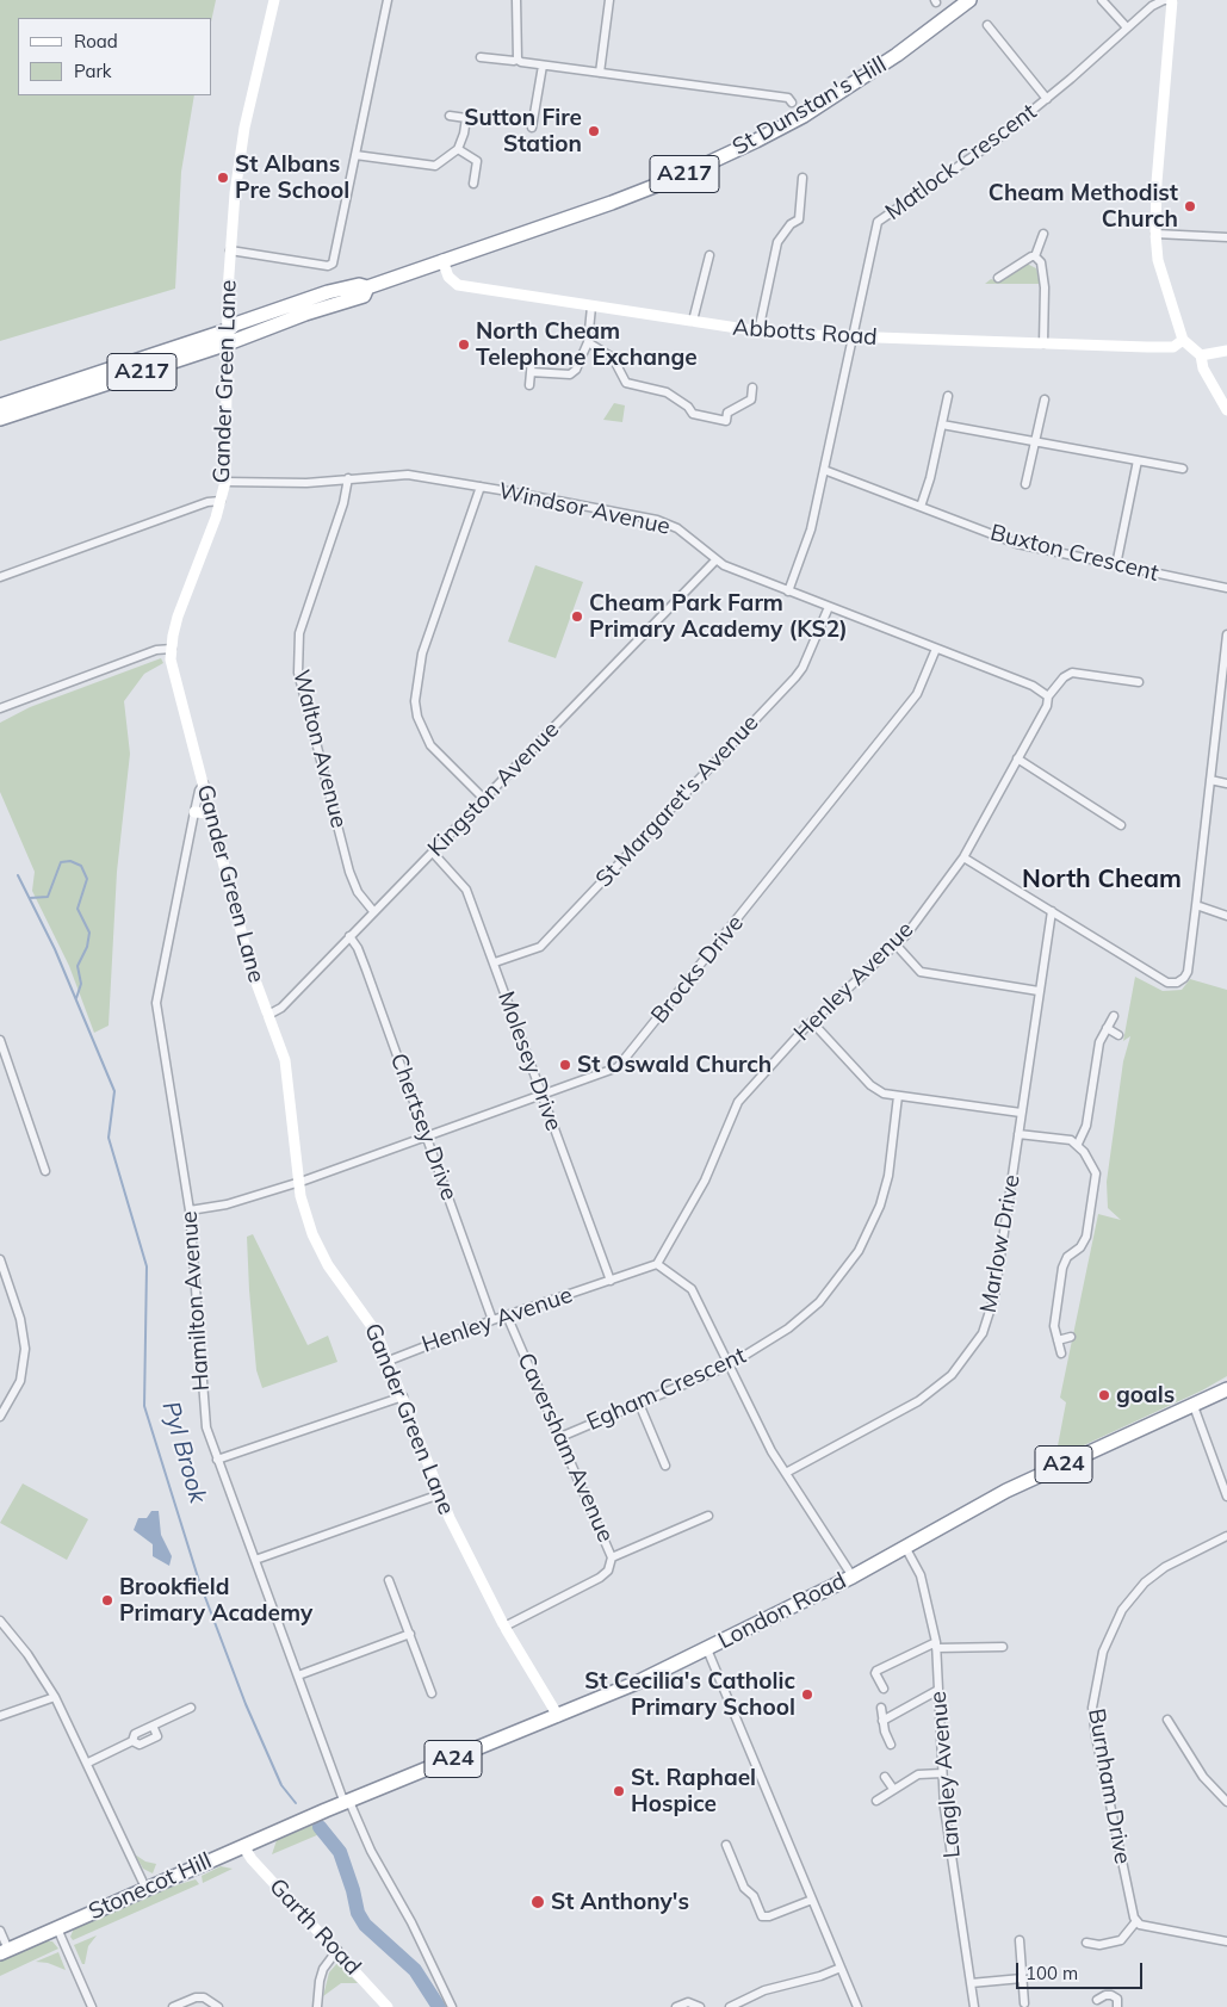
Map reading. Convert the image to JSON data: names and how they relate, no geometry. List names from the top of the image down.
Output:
{
  "streets": {
    "highway": [
      "St Dunstan's Hill",
      "A217",
      "A24",
      "London Road",
      "Stonecot Hill"
    ],
    "street": [
      "Matlock Crescent",
      "Abbotts Road",
      "Gander Green Lane",
      "Windsor Avenue",
      "Buxton Crescent",
      "Walton Avenue",
      "Kingston Avenue",
      "St Margaret's Avenue",
      "Brocks Drive",
      "Henley Avenue",
      "Molesey Drive",
      "Chertsey Drive",
      "Marlow Drive",
      "Hamilton Avenue",
      "Egham Crescent",
      "Caversham Avenue",
      "Langley Avenue",
      "Burnham Drive",
      "Garth Road"
    ]
  },
  "crossings": [
    ["St Dunstan's Hill", "A217"],
    ["St Dunstan's Hill", "Abbotts Road"],
    ["St Dunstan's Hill", "Gander Green Lane"],
    ["Matlock Crescent", "Abbotts Road"],
    ["Matlock Crescent", "Windsor Avenue"],
    ["Matlock Crescent", "Buxton Crescent"],
    ["A217", "Gander Green Lane"],
    ["Gander Green Lane", "Windsor Avenue"],
    ["Gander Green Lane", "Kingston Avenue"],
    ["Gander Green Lane", "Brocks Drive"],
    ["Gander Green Lane", "Henley Avenue"],
    ["Gander Green Lane", "Hamilton Avenue"],
    ["Gander Green Lane", "Caversham Avenue"],
    ["Gander Green Lane", "London Road"],
    ["Windsor Avenue", "Walton Avenue"],
    ["Windsor Avenue", "Kingston Avenue"],
    ["Windsor Avenue", "St Margaret's Avenue"],
    ["Windsor Avenue", "Brocks Drive"],
    ["Windsor Avenue", "Henley Avenue"],
    ["Walton Avenue", "Kingston Avenue"],
    ["Kingston Avenue", "Molesey Drive"],
    ["Kingston Avenue", "Chertsey Drive"],
    ["St Margaret's Avenue", "Molesey Drive"],
    ["Brocks Drive", "Molesey Drive"],
    ["Brocks Drive", "Chertsey Drive"],
    ["Brocks Drive", "Hamilton Avenue"],
    ["Henley Avenue", "Molesey Drive"],
    ["Henley Avenue", "Chertsey Drive"],
    ["Henley Avenue", "Caversham Avenue"],
    ["Hamilton Avenue", "London Road"],
    ["Egham Crescent", "Caversham Avenue"],
    ["London Road", "Langley Avenue"],
    ["London Road", "Stonecot Hill"],
    ["Stonecot Hill", "Garth Road"]
  ],
  "districts": ["North Cheam"],
  "water": ["Pyl Brook"],
  "places": [
    "Sutton Fire Station",
    "St Albans Pre School",
    "Cheam Methodist Church",
    "North Cheam Telephone Exchange",
    "Cheam Park Farm Primary Academy (KS2)",
    "St Oswald Church",
    "goals",
    "Brookfield Primary Academy",
    "St Cecilia's Catholic Primary School",
    "St. Raphael Hospice",
    "St Anthony's"
  ],
  "legend": ["Road", "Park"],
  "scale_bar": "100 m"
}
